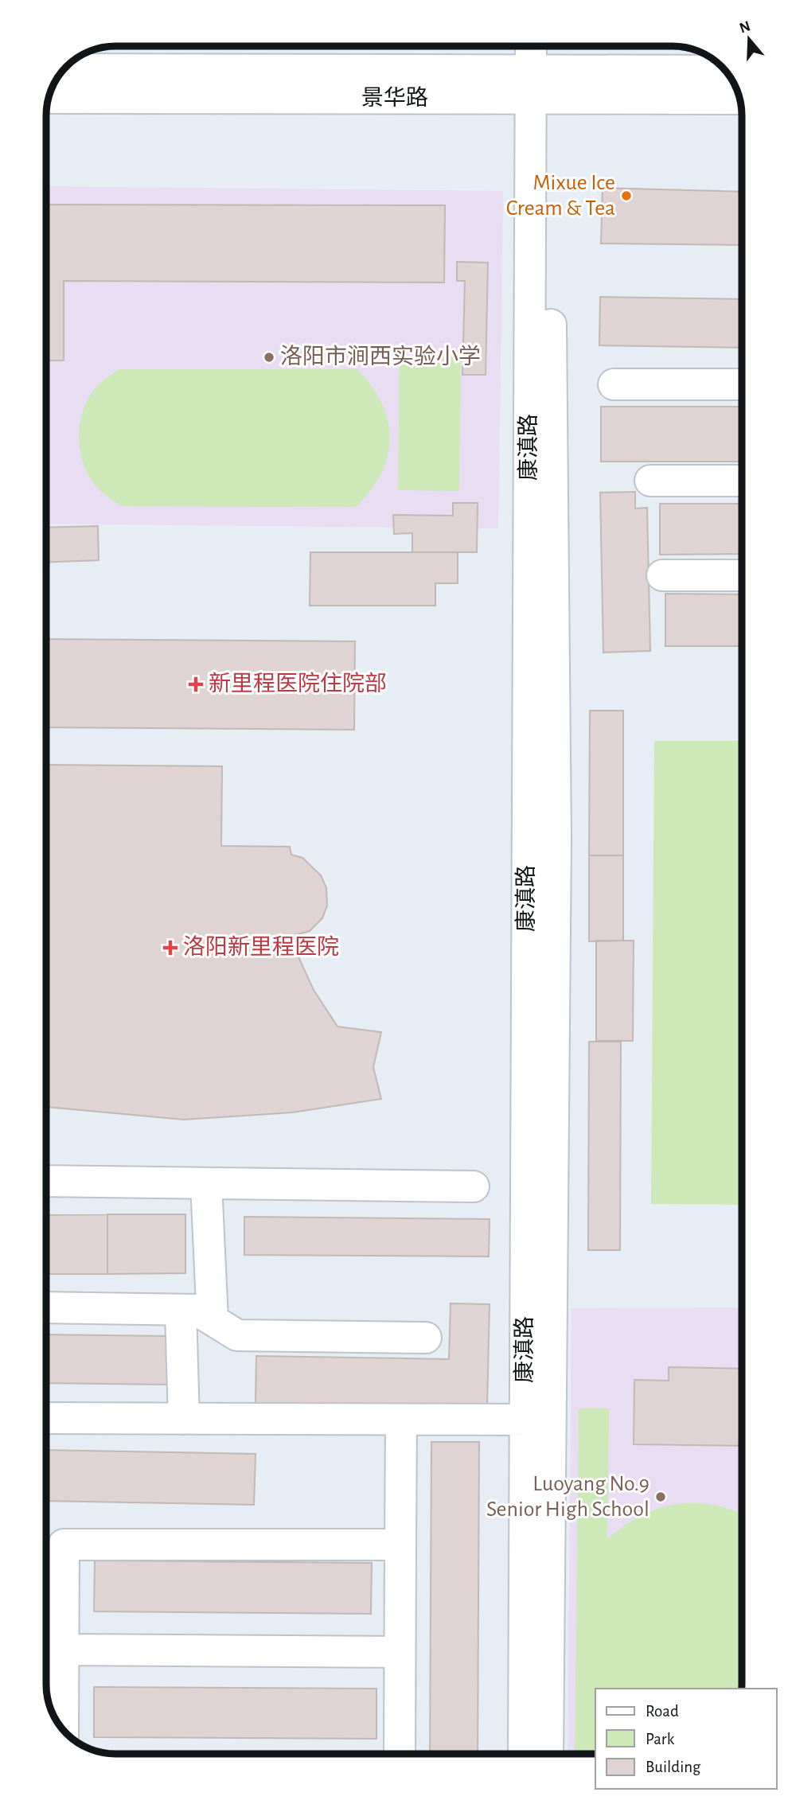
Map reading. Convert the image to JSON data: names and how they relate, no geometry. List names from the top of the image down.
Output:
{
  "streets": {
    "street": ["景华路", "康滇路"]
  },
  "crossings": [
    ["景华路", "康滇路"]
  ],
  "places": {
    "other": ["Mixue Ice Cream & Tea", "洛阳市涧西实验小学", "Luoyang No.9 Senior High School"],
    "health": ["新里程医院住院部", "洛阳新里程医院"]
  },
  "legend": ["Road", "Park", "Building"],
  "north": "top"
}
